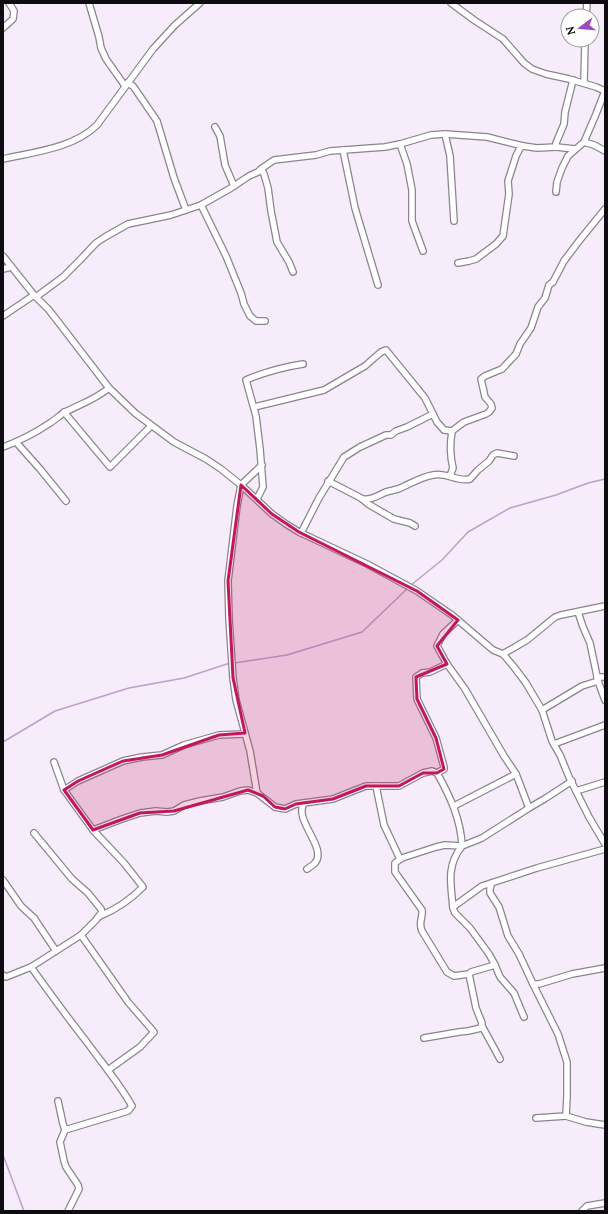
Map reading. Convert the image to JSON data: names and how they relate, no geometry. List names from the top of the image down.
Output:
{
  "north": "left"
}
